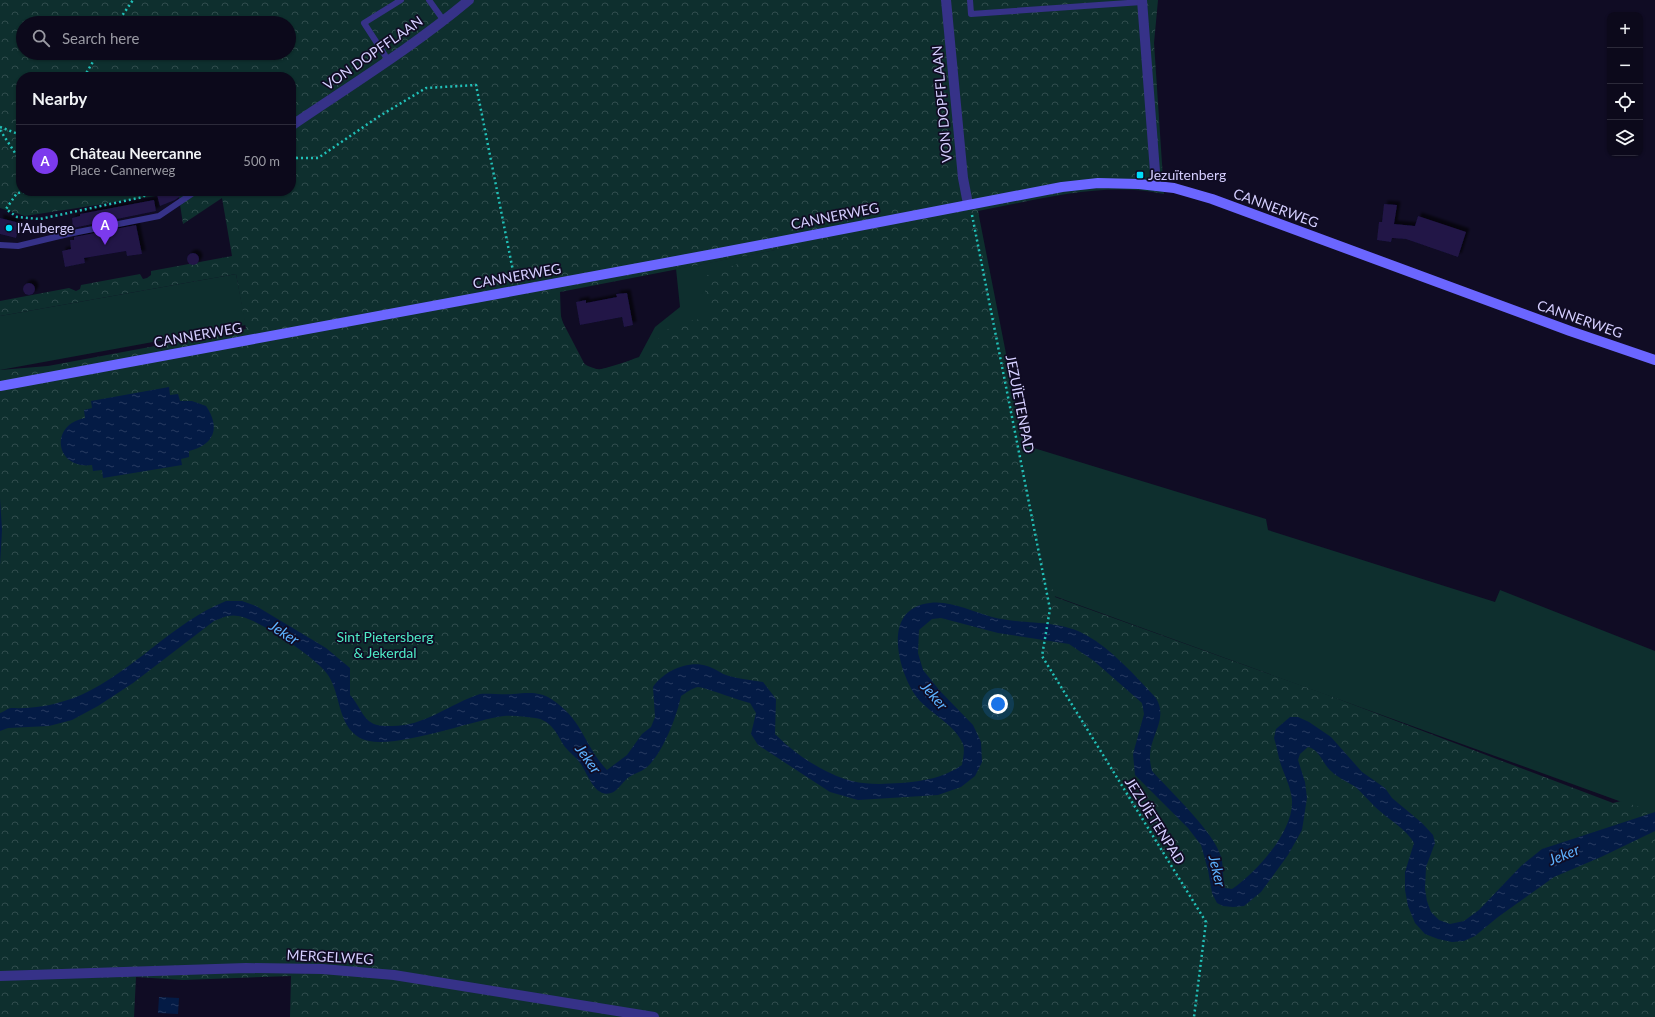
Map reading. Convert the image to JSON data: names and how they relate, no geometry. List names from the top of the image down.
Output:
{
  "streets": {
    "main road": ["CANNERWEG"],
    "street": ["VON DOPFFLAAN", "MERGELWEG"],
    "path": ["JEZUÏETENPAD"]
  },
  "crossings": [
    ["VON DOPFFLAAN", "CANNERWEG"],
    ["VON DOPFFLAAN", "JEZUÏETENPAD"],
    ["CANNERWEG", "JEZUÏETENPAD"]
  ],
  "water": ["Jeker"],
  "parks": ["Sint Pietersberg & Jekerdal"],
  "places": {
    "transit": ["Jezuïtenberg"],
    "other": ["l'Auberge"]
  },
  "page": {
    "map_buttons": ["+", "−"],
    "search": "Search here",
    "heading": "Nearby",
    "list": [
      {
        "mark": "A",
        "name": "Château Neercanne",
        "note": "Place · Cannerweg",
        "value": "500 m"
      }
    ],
    "pins": "A"
  }
}
